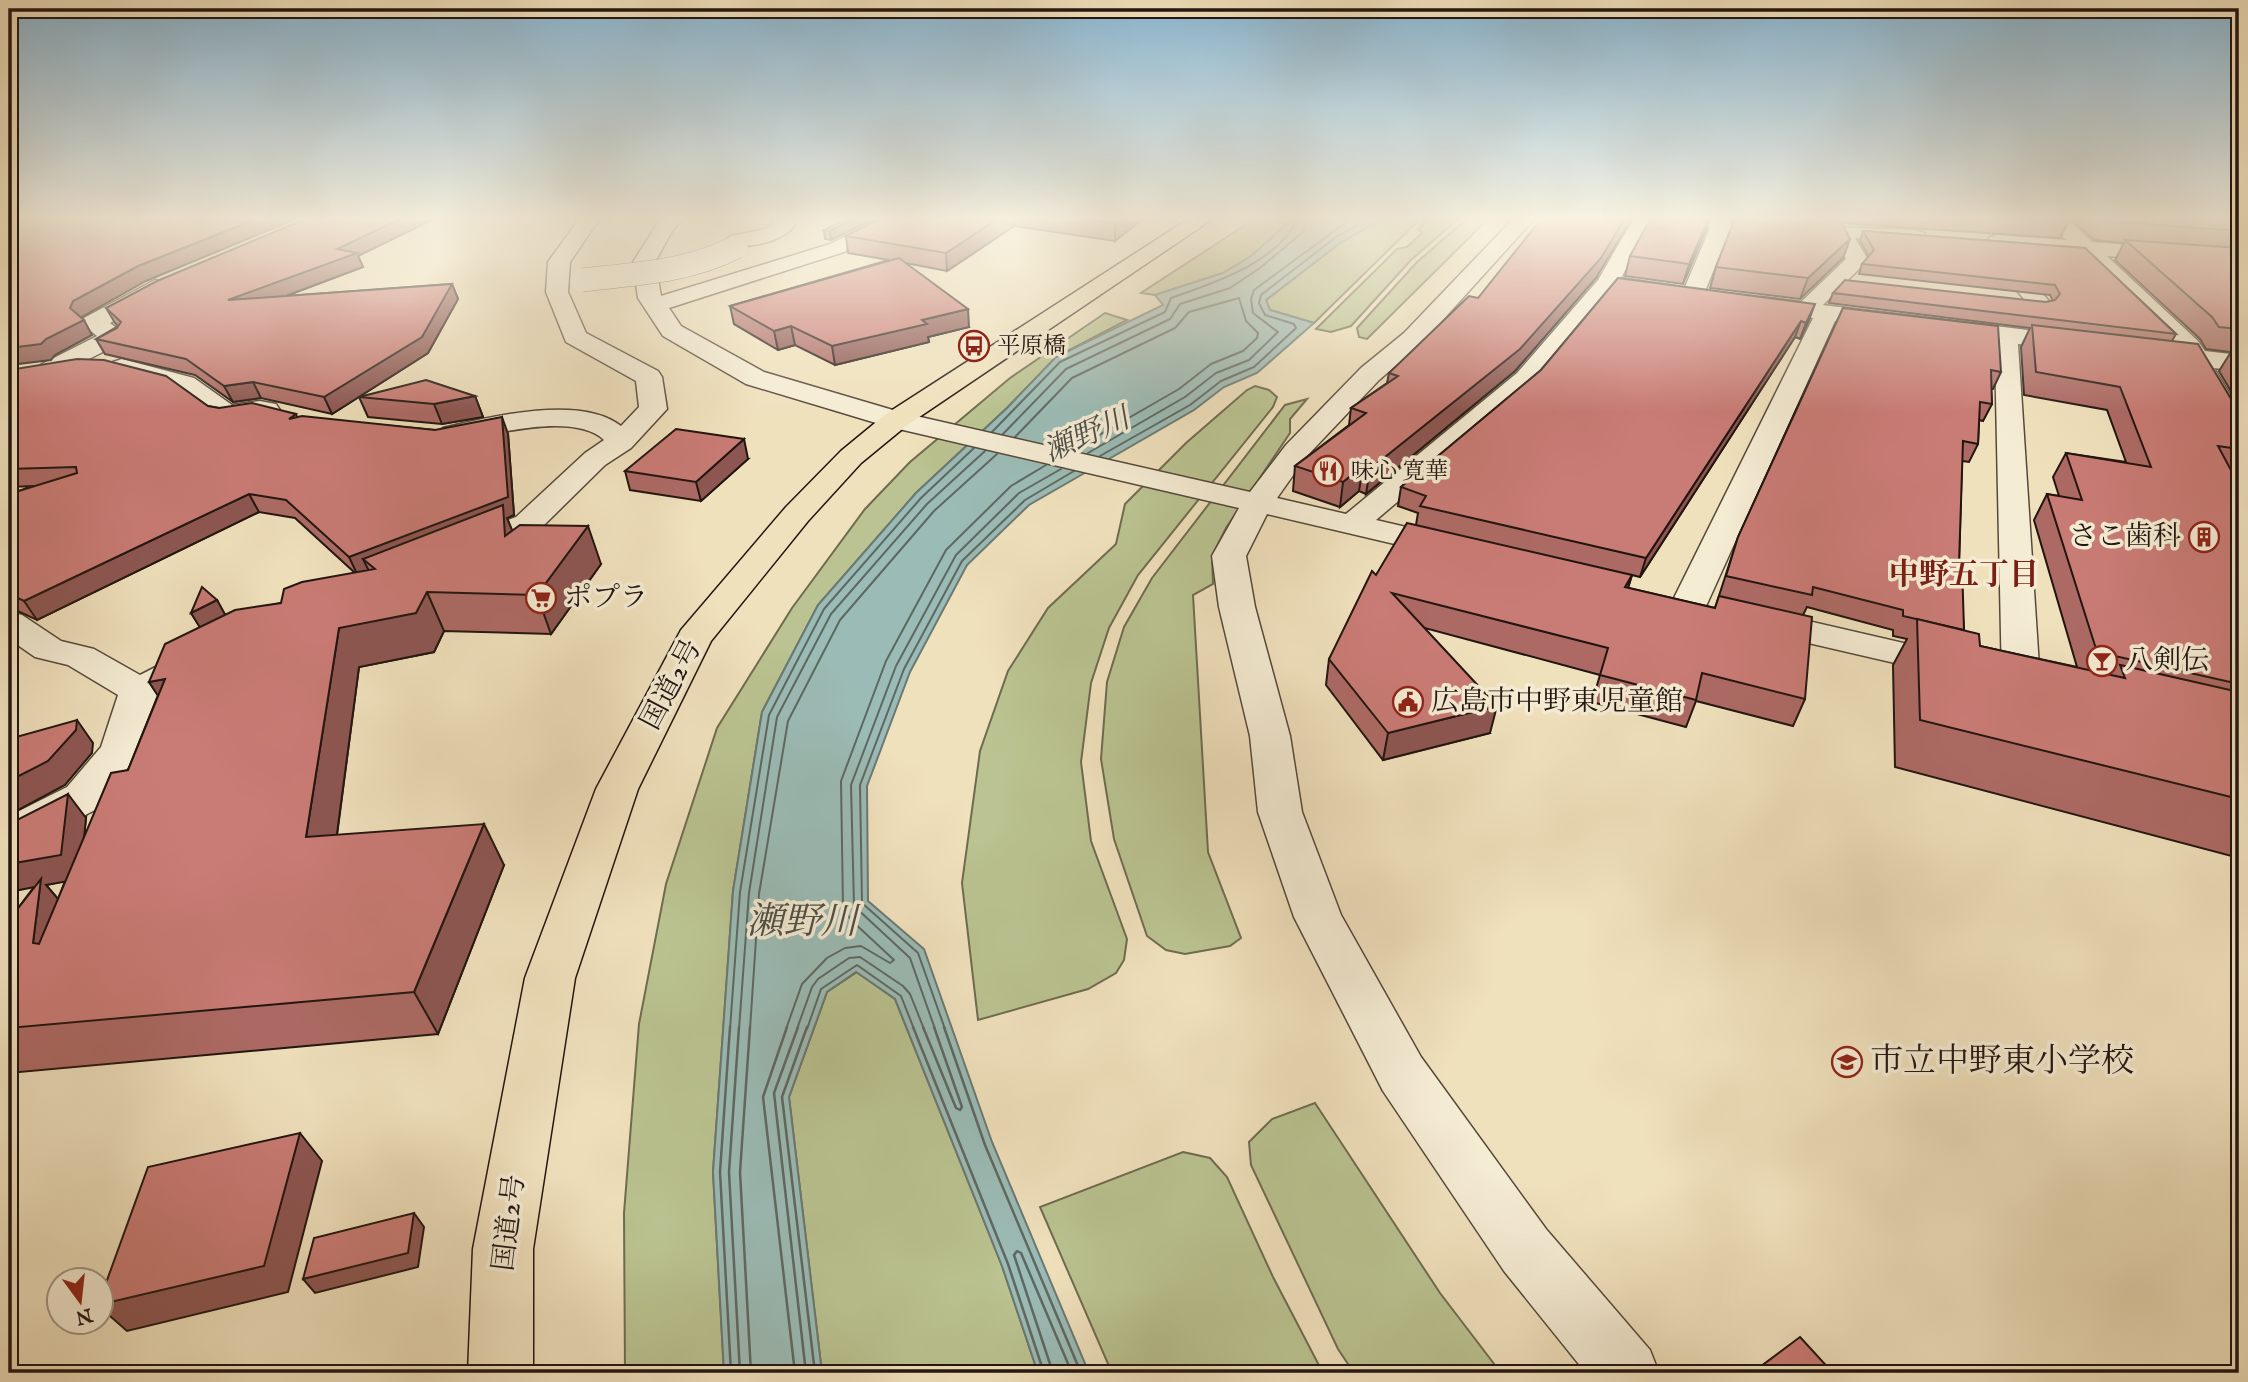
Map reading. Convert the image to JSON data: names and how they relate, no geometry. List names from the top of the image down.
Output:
{
  "streets": {
    "highway": ["国道2号"]
  },
  "districts": ["中野五丁目"],
  "water": ["瀬野川"],
  "places": {
    "bus stop": ["平原橋"],
    "restaurant": ["味心 寛華"],
    "building": ["さこ歯科"],
    "supermarket": ["ポプラ"],
    "bar": ["八剣伝"],
    "public building": ["広島市中野東児童館"],
    "school or university": ["市立中野東小学校"]
  },
  "north": "bottom"
}
